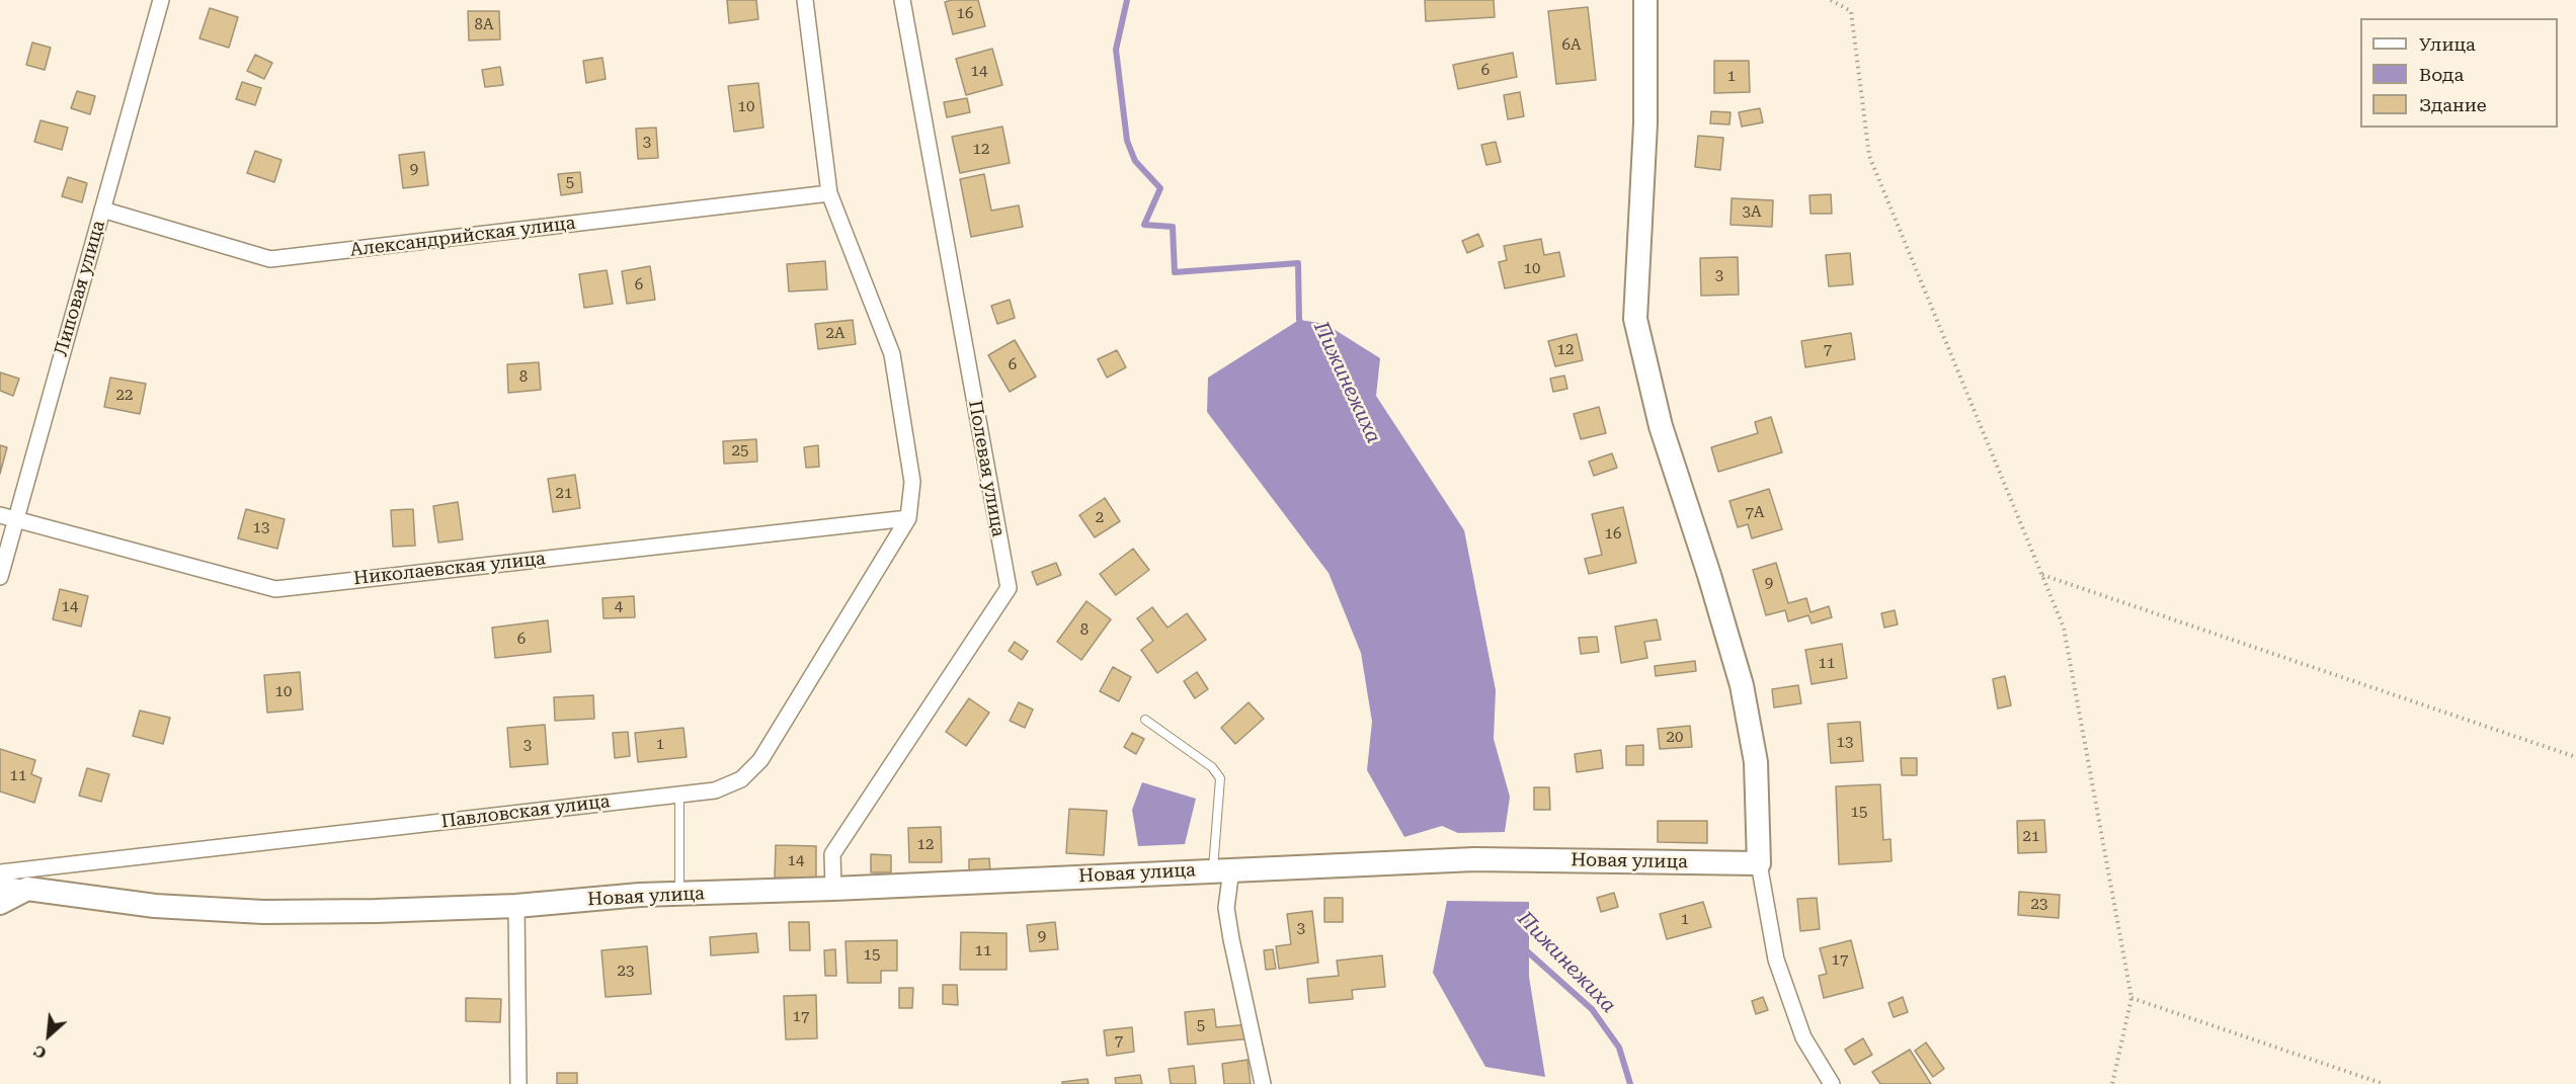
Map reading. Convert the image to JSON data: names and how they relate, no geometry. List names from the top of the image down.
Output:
{
  "streets": {
    "street": [
      "Александрийская улица",
      "Липовая улица",
      "Полевая улица",
      "Николаевская улица",
      "Павловская улица",
      "Новая улица"
    ]
  },
  "crossings": [
    ["Александрийская улица", "Липовая улица"],
    ["Липовая улица", "Николаевская улица"],
    ["Полевая улица", "Новая улица"],
    ["Николаевская улица", "Павловская улица"]
  ],
  "water": ["Пижинежиха"],
  "house_numbers": [
    "16",
    "8А",
    "6А",
    "6",
    "14",
    "1",
    "10",
    "3",
    "12",
    "9",
    "5",
    "3А",
    "10",
    "3",
    "6",
    "2А",
    "12",
    "7",
    "6",
    "8",
    "22",
    "25",
    "21",
    "7А",
    "2",
    "13",
    "16",
    "9",
    "14",
    "4",
    "8",
    "6",
    "11",
    "10",
    "20",
    "13",
    "1",
    "3",
    "11",
    "15",
    "21",
    "12",
    "14",
    "23",
    "1",
    "3",
    "9",
    "11",
    "15",
    "17",
    "23",
    "17",
    "5",
    "7"
  ],
  "legend": ["Улица", "Вода", "Здание"],
  "north": "bottom left"
}
